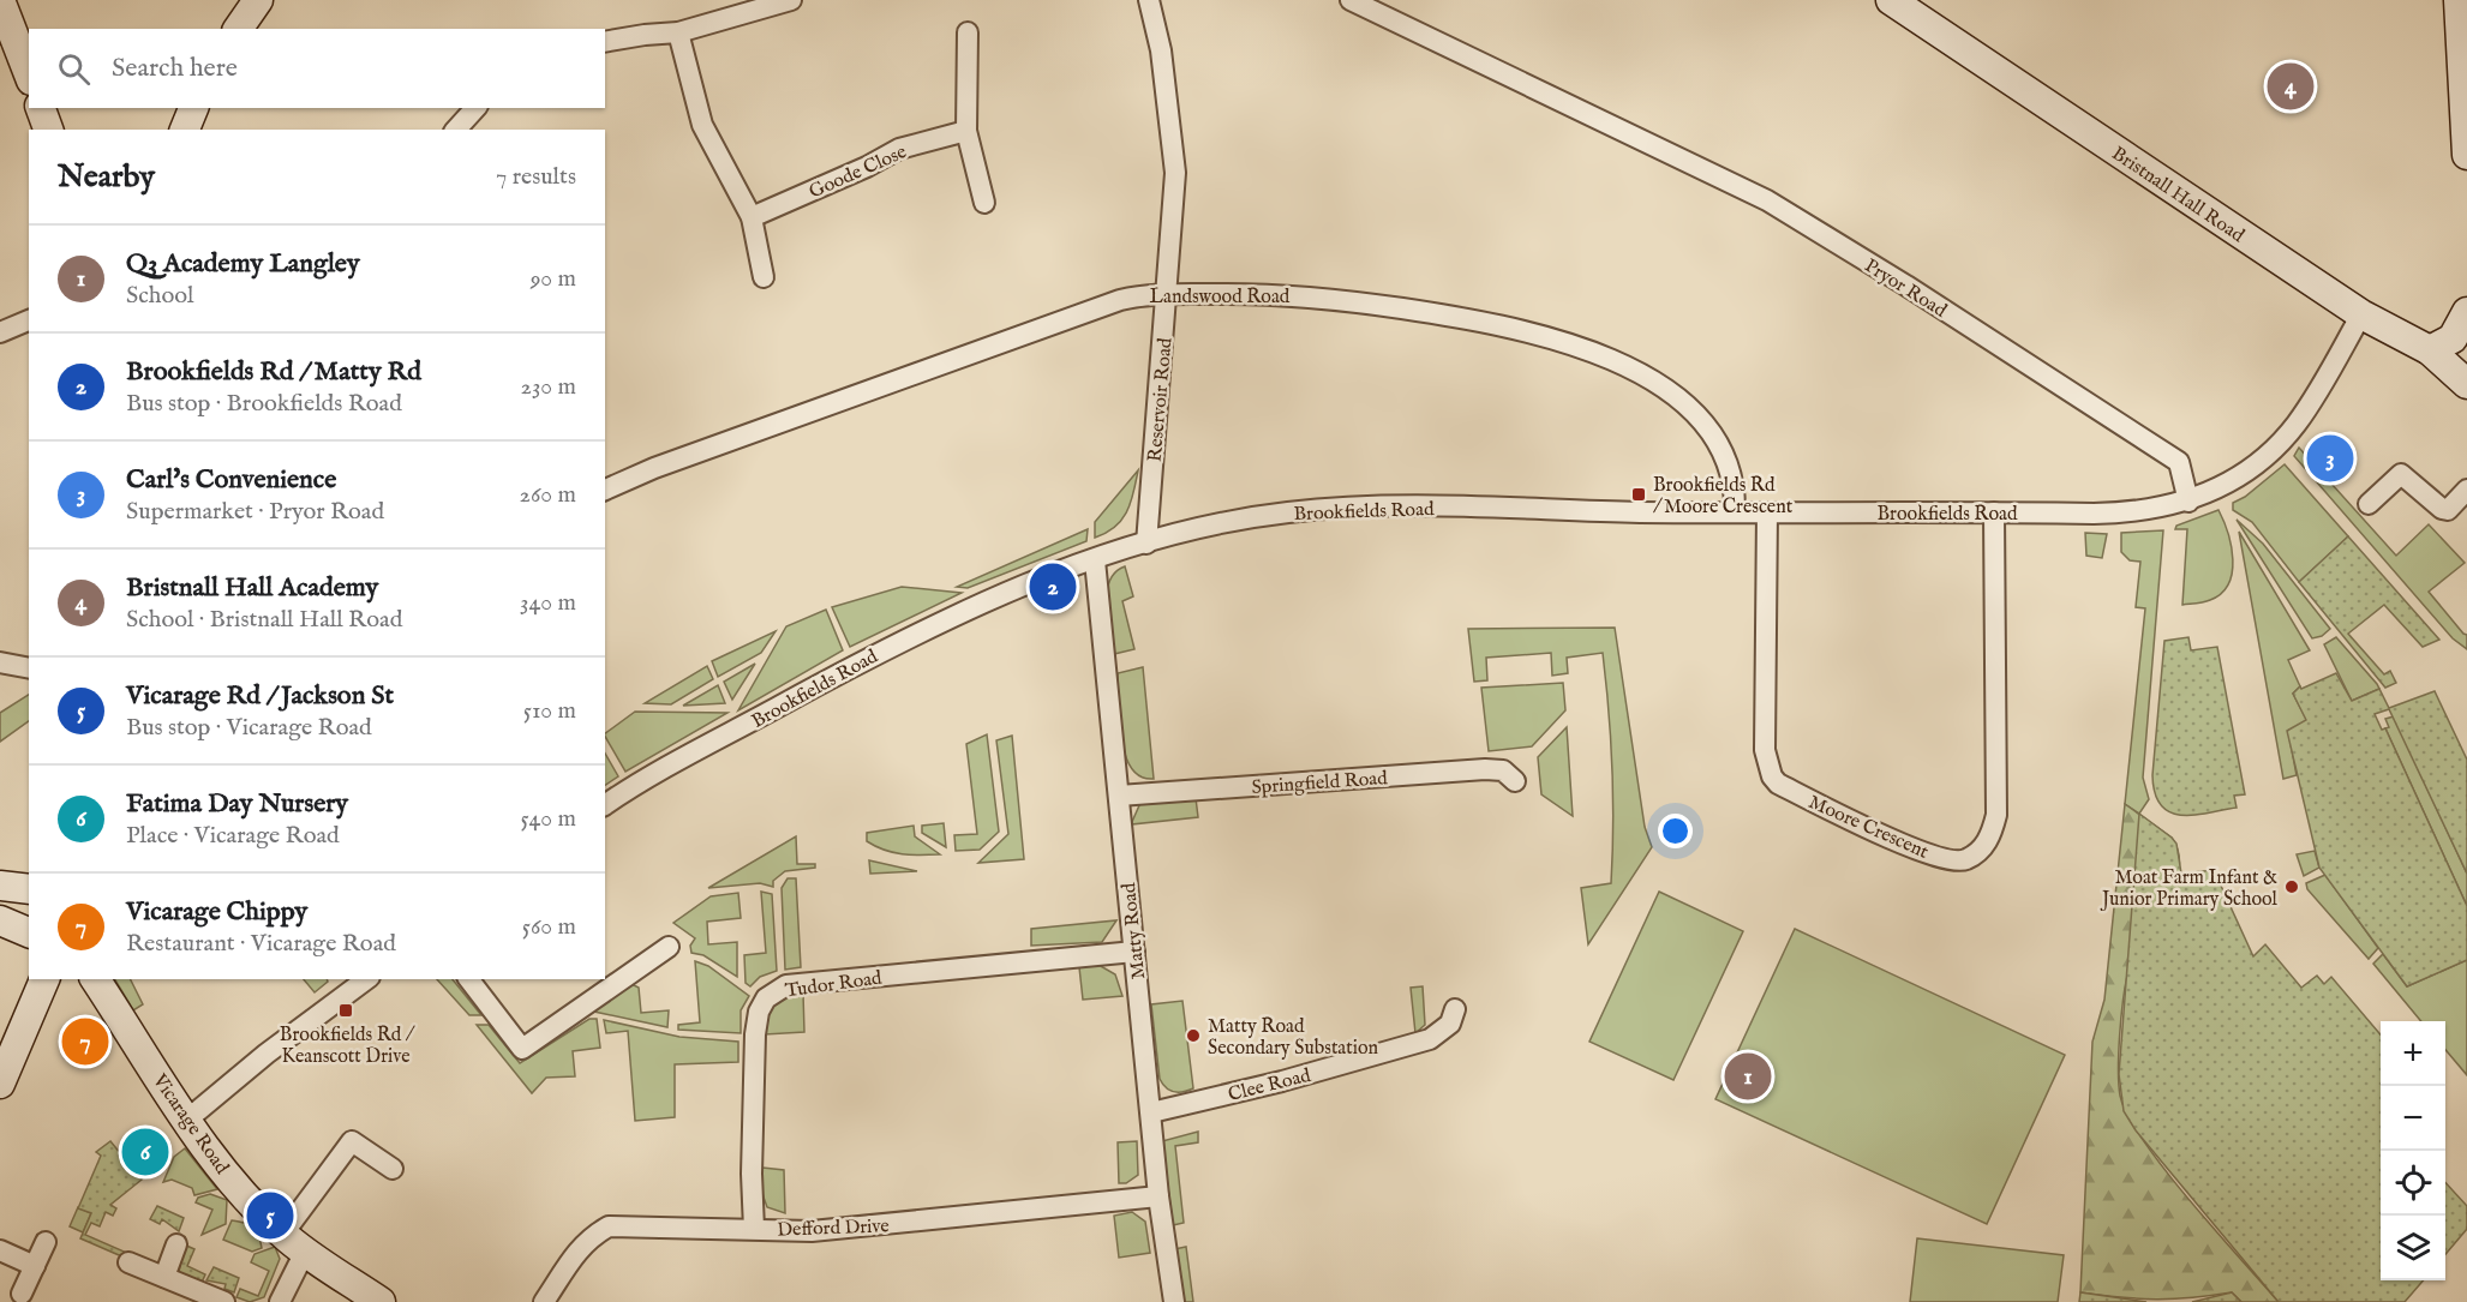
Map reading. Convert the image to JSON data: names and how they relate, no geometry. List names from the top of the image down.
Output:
{
  "streets": {
    "street": [
      "Goode Close",
      "Bristnall Hall Road",
      "Pryor Road",
      "Landswood Road",
      "Reservoir Road",
      "Brookfields Road",
      "Springfield Road",
      "Moore Crescent",
      "Matty Road",
      "Tudor Road",
      "Clee Road",
      "Vicarage Road",
      "Defford Drive"
    ]
  },
  "crossings": [
    ["Pryor Road", "Brookfields Road"],
    ["Landswood Road", "Reservoir Road"],
    ["Landswood Road", "Brookfields Road"],
    ["Reservoir Road", "Brookfields Road"],
    ["Brookfields Road", "Moore Crescent"],
    ["Brookfields Road", "Matty Road"],
    ["Springfield Road", "Matty Road"],
    ["Matty Road", "Tudor Road"],
    ["Matty Road", "Clee Road"],
    ["Matty Road", "Defford Drive"],
    ["Tudor Road", "Defford Drive"]
  ],
  "places": {
    "transit": ["Brookfields Rd / Moore Crescent", "Brookfields Rd / Keanscott Drive"],
    "other": ["Moat Farm Infant & Junior Primary School", "Matty Road Secondary Substation"]
  },
  "page": {
    "search": "Search here",
    "pins": [
      "4",
      "3",
      "2",
      "7",
      "1",
      "6",
      "5"
    ],
    "heading": ["Nearby", "7 results"],
    "list": [
      {
        "mark": "1",
        "name": "Q3 Academy Langley",
        "note": "School",
        "value": "90 m"
      },
      {
        "mark": "2",
        "name": "Brookfields Rd / Matty Rd",
        "note": "Bus stop · Brookfields Road",
        "value": "230 m"
      },
      {
        "mark": "3",
        "name": "Carl's Convenience",
        "note": "Supermarket · Pryor Road",
        "value": "260 m"
      },
      {
        "mark": "4",
        "name": "Bristnall Hall Academy",
        "note": "School · Bristnall Hall Road",
        "value": "340 m"
      },
      {
        "mark": "5",
        "name": "Vicarage Rd / Jackson St",
        "note": "Bus stop · Vicarage Road",
        "value": "510 m"
      },
      {
        "mark": "6",
        "name": "Fatima Day Nursery",
        "note": "Place · Vicarage Road",
        "value": "540 m"
      },
      {
        "mark": "7",
        "name": "Vicarage Chippy",
        "note": "Restaurant · Vicarage Road",
        "value": "560 m"
      }
    ],
    "map_buttons": ["+", "−"]
  }
}
